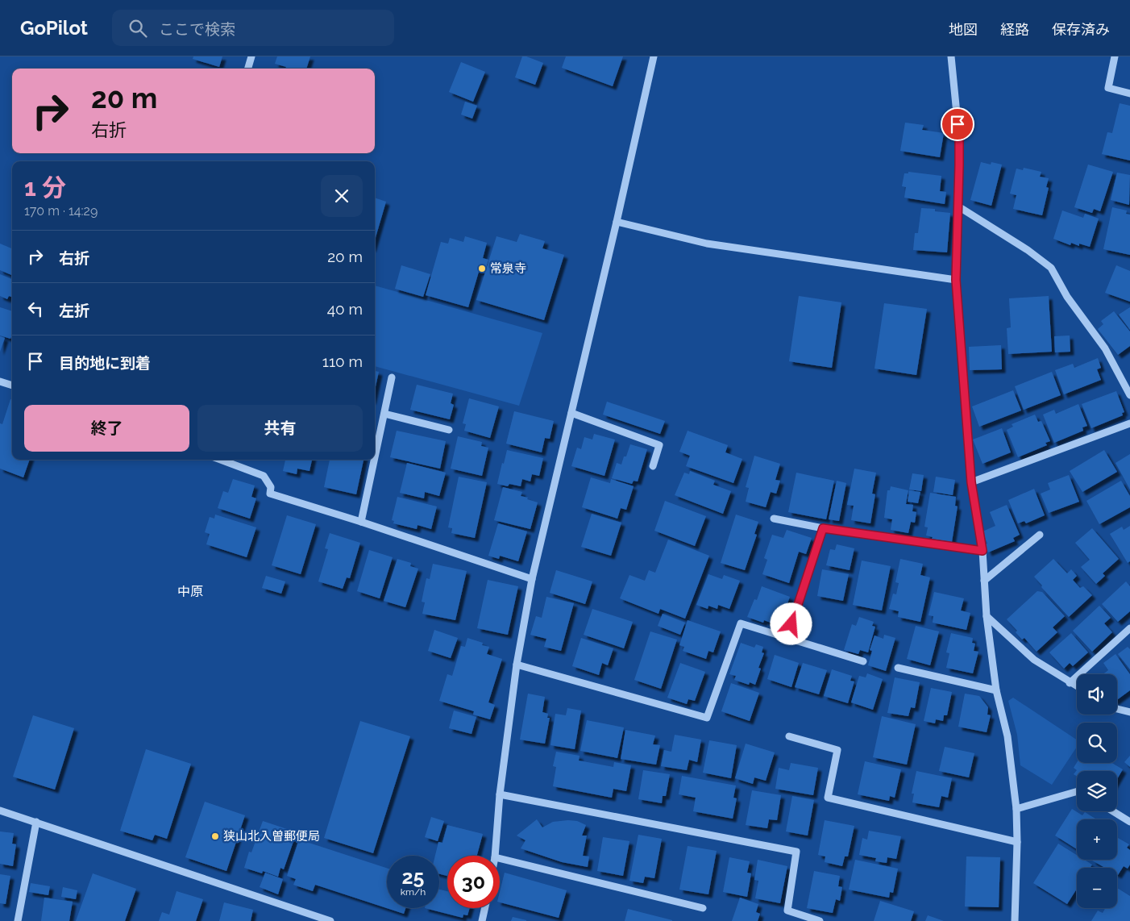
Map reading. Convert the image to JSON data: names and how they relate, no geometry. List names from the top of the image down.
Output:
{
  "districts": ["中原"],
  "places": ["常泉寺", "狭山北入曽郵便局"],
  "page": {
    "header": "GoPilot",
    "search": "ここで検索",
    "nav": ["地図", "経路", "保存済み"],
    "turn": ["20 m", "右折"],
    "heading": ["1 分", "170 m · 14:29"],
    "list": [
      {
        "name": "右折",
        "value": "20 m"
      },
      {
        "name": "左折",
        "value": "40 m"
      },
      {
        "name": "目的地に到着",
        "value": "110 m"
      }
    ],
    "buttons": ["終了", "共有"],
    "map_buttons": ["+", "−"],
    "speed": "25 km/h",
    "limit": "30"
  }
}
